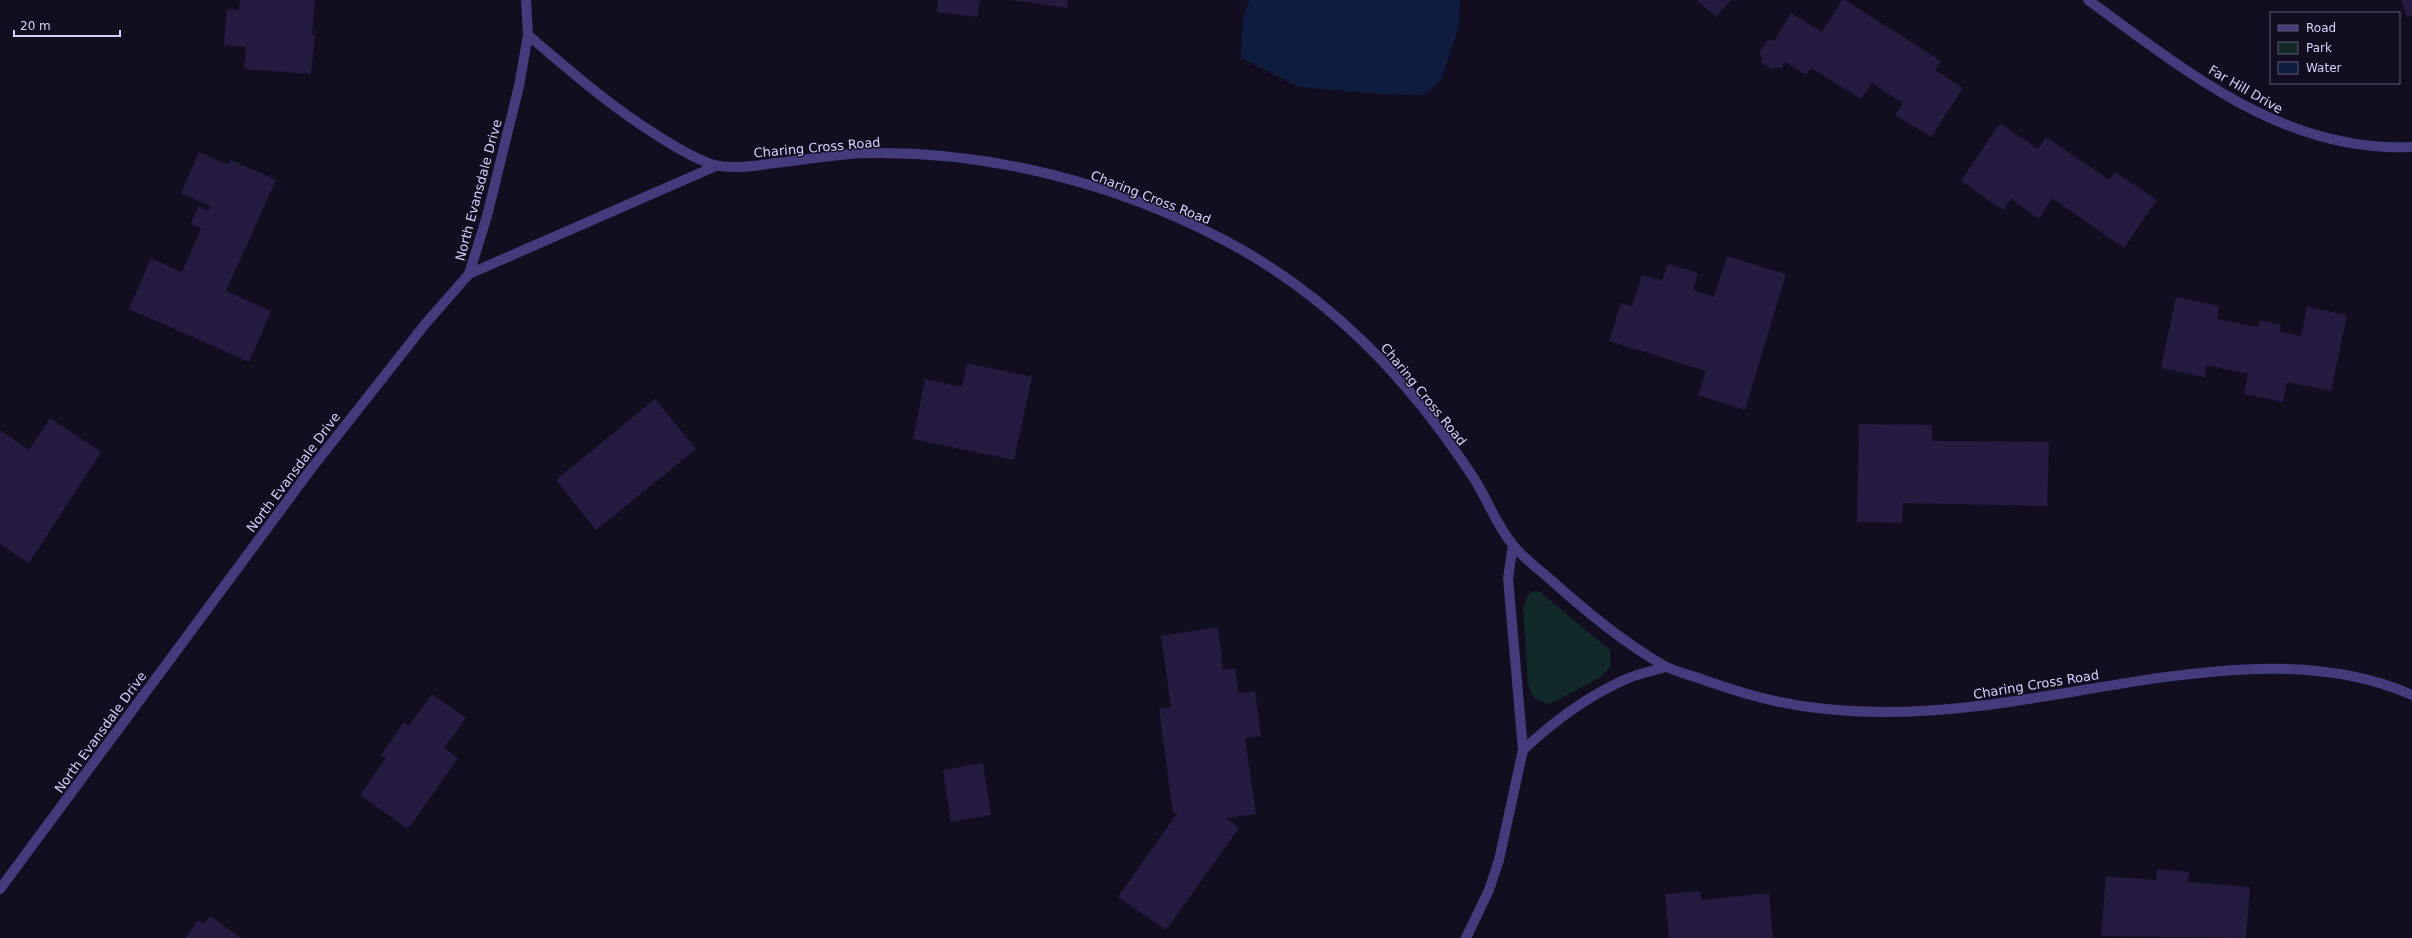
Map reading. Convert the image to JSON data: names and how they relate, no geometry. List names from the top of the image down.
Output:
{
  "streets": {
    "street": ["Far Hill Drive", "Charing Cross Road", "North Evansdale Drive"]
  },
  "crossings": [
    ["Charing Cross Road", "North Evansdale Drive"]
  ],
  "legend": ["Road", "Park", "Water"],
  "scale_bar": "20 m"
}
